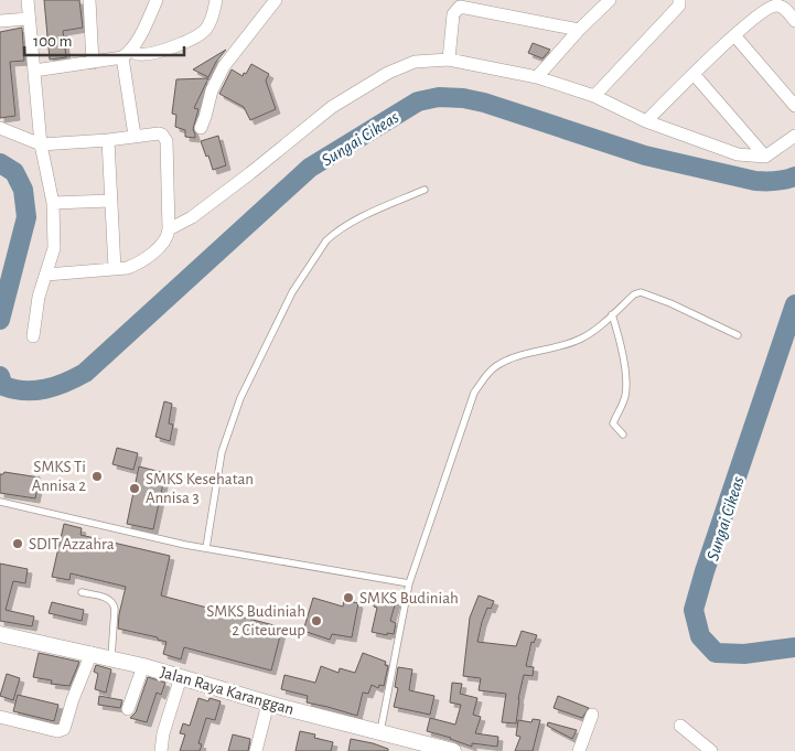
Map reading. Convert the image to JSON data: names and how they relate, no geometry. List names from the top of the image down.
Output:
{
  "streets": {
    "street": ["Jalan Raya Karanggan"]
  },
  "water": ["Sungai Cikeas"],
  "places": [
    "SMKS Ti Annisa 2",
    "SMKS Kesehatan Annisa 3",
    "SDIT Azzahra",
    "SMKS Budiniah",
    "SMKS Budiniah 2 Citeureup"
  ],
  "scale_bar": "100 m"
}
